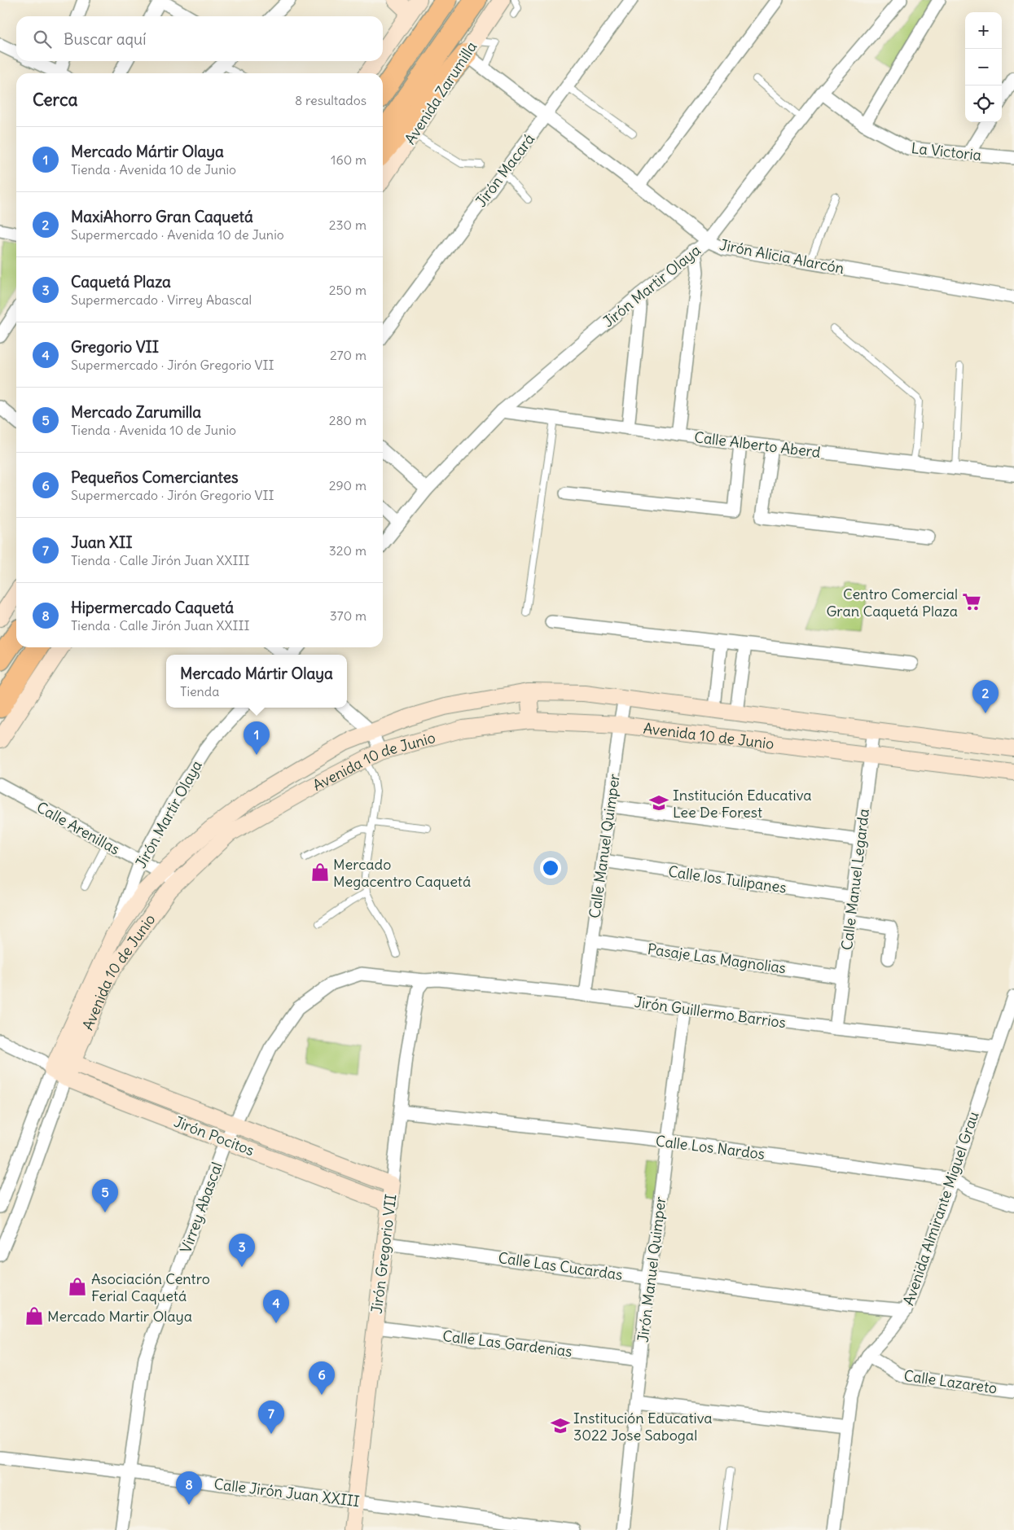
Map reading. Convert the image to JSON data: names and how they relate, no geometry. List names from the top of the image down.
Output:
{
  "streets": {
    "street": [
      "Avenida Zarumilla",
      "La Victoria",
      "Jirón Macará",
      "Jirón Alicia Alarcón",
      "Jirón Martir Olaya",
      "Calle Alberto Aberd",
      "Avenida 10 de Junio",
      "Calle Arenillas",
      "Calle Manuel Quimper",
      "Calle los Tulipanes",
      "Calle Manuel Legarda",
      "Pasaje Las Magnolias",
      "Jirón Guillermo Barrios",
      "Jirón Pocitos",
      "Calle Los Nardos",
      "Virrey Abascal",
      "Avenida Almirante Miguel Grau",
      "Jirón Gregorio VII",
      "Calle Las Cucardas",
      "Jirón Manuel Quimper",
      "Calle Las Gardenias",
      "Calle Lazareto",
      "Calle Jirón Juan XXIII"
    ]
  },
  "crossings": [
    ["Avenida Zarumilla", "Jirón Alicia Alarcón"],
    ["La Victoria", "Jirón Martir Olaya"],
    ["Jirón Macará", "Jirón Alicia Alarcón"],
    ["Jirón Alicia Alarcón", "Jirón Martir Olaya"],
    ["Jirón Martir Olaya", "Calle Alberto Aberd"],
    ["Jirón Martir Olaya", "Avenida 10 de Junio"],
    ["Jirón Martir Olaya", "Calle Arenillas"],
    ["Avenida 10 de Junio", "Calle Arenillas"],
    ["Avenida 10 de Junio", "Calle Manuel Quimper"],
    ["Avenida 10 de Junio", "Calle Manuel Legarda"],
    ["Avenida 10 de Junio", "Jirón Pocitos"],
    ["Calle Manuel Quimper", "Calle los Tulipanes"],
    ["Calle Manuel Quimper", "Pasaje Las Magnolias"],
    ["Calle Manuel Quimper", "Jirón Guillermo Barrios"],
    ["Calle los Tulipanes", "Calle Manuel Legarda"],
    ["Calle Manuel Legarda", "Pasaje Las Magnolias"],
    ["Calle Manuel Legarda", "Jirón Guillermo Barrios"],
    ["Jirón Guillermo Barrios", "Virrey Abascal"],
    ["Jirón Guillermo Barrios", "Avenida Almirante Miguel Grau"],
    ["Jirón Guillermo Barrios", "Jirón Gregorio VII"],
    ["Jirón Guillermo Barrios", "Jirón Manuel Quimper"],
    ["Jirón Pocitos", "Virrey Abascal"],
    ["Jirón Pocitos", "Jirón Gregorio VII"],
    ["Calle Los Nardos", "Avenida Almirante Miguel Grau"],
    ["Calle Los Nardos", "Jirón Gregorio VII"],
    ["Calle Los Nardos", "Jirón Manuel Quimper"],
    ["Virrey Abascal", "Jirón Gregorio VII"],
    ["Virrey Abascal", "Calle Jirón Juan XXIII"],
    ["Avenida Almirante Miguel Grau", "Calle Las Cucardas"],
    ["Avenida Almirante Miguel Grau", "Calle Lazareto"],
    ["Jirón Gregorio VII", "Calle Las Cucardas"],
    ["Jirón Gregorio VII", "Calle Las Gardenias"],
    ["Jirón Gregorio VII", "Calle Jirón Juan XXIII"],
    ["Calle Las Cucardas", "Jirón Manuel Quimper"],
    ["Jirón Manuel Quimper", "Calle Las Gardenias"]
  ],
  "places": {
    "supermarket": ["Centro Comercial Gran Caquetá Plaza"],
    "school or university": ["Institución Educativa Lee De Forest", "Institución Educativa 3022 Jose Sabogal"],
    "shop": ["Mercado Megacentro Caquetá", "Asociación Centro Ferial Caquetá", "Mercado Martir Olaya"]
  },
  "page": {
    "map_buttons": ["+", "−"],
    "search": "Buscar aquí",
    "heading": ["Cerca", "8 resultados"],
    "list": [
      {
        "mark": "1",
        "name": "Mercado Mártir Olaya",
        "note": "Tienda · Avenida 10 de Junio",
        "value": "160 m"
      },
      {
        "mark": "2",
        "name": "MaxiAhorro Gran Caquetá",
        "note": "Supermercado · Avenida 10 de Junio",
        "value": "230 m"
      },
      {
        "mark": "3",
        "name": "Caquetá Plaza",
        "note": "Supermercado · Virrey Abascal",
        "value": "250 m"
      },
      {
        "mark": "4",
        "name": "Gregorio VII",
        "note": "Supermercado · Jirón Gregorio VII",
        "value": "270 m"
      },
      {
        "mark": "5",
        "name": "Mercado Zarumilla",
        "note": "Tienda · Avenida 10 de Junio",
        "value": "280 m"
      },
      {
        "mark": "6",
        "name": "Pequeños Comerciantes",
        "note": "Supermercado · Jirón Gregorio VII",
        "value": "290 m"
      },
      {
        "mark": "7",
        "name": "Juan XII",
        "note": "Tienda · Calle Jirón Juan XXIII",
        "value": "320 m"
      },
      {
        "mark": "8",
        "name": "Hipermercado Caquetá",
        "note": "Tienda · Calle Jirón Juan XXIII",
        "value": "370 m"
      }
    ],
    "popup": ["Mercado Mártir Olaya", "Tienda"],
    "pins": [
      "2",
      "1",
      "5",
      "3",
      "4",
      "6",
      "7",
      "8"
    ]
  }
}
